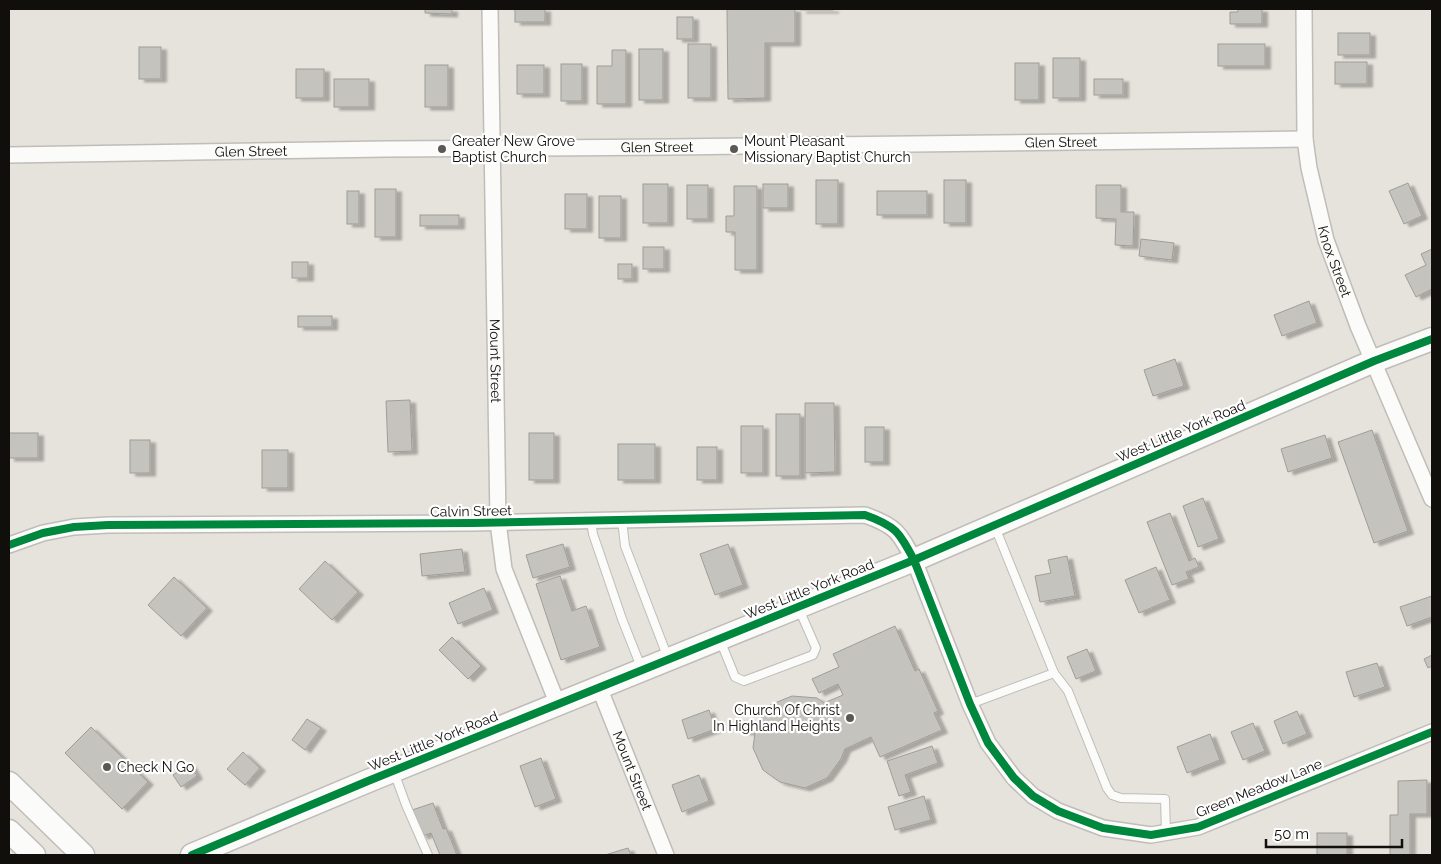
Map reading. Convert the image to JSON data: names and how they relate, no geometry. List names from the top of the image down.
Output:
{
  "streets": {
    "street": [
      "Glen Street",
      "Knox Street",
      "Mount Street",
      "West Little York Road",
      "Calvin Street",
      "Green Meadow Lane"
    ]
  },
  "crossings": [
    ["Glen Street", "Knox Street"],
    ["Glen Street", "Mount Street"],
    ["Knox Street", "West Little York Road"],
    ["Mount Street", "West Little York Road"],
    ["Mount Street", "Calvin Street"],
    ["West Little York Road", "Calvin Street"],
    ["West Little York Road", "Green Meadow Lane"],
    ["Calvin Street", "Green Meadow Lane"]
  ],
  "places": [
    "Greater New Grove Baptist Church",
    "Mount Pleasant Missionary Baptist Church",
    "Church Of Christ In Highland Heights",
    "Check N Go"
  ],
  "scale_bar": "50 m"
}
